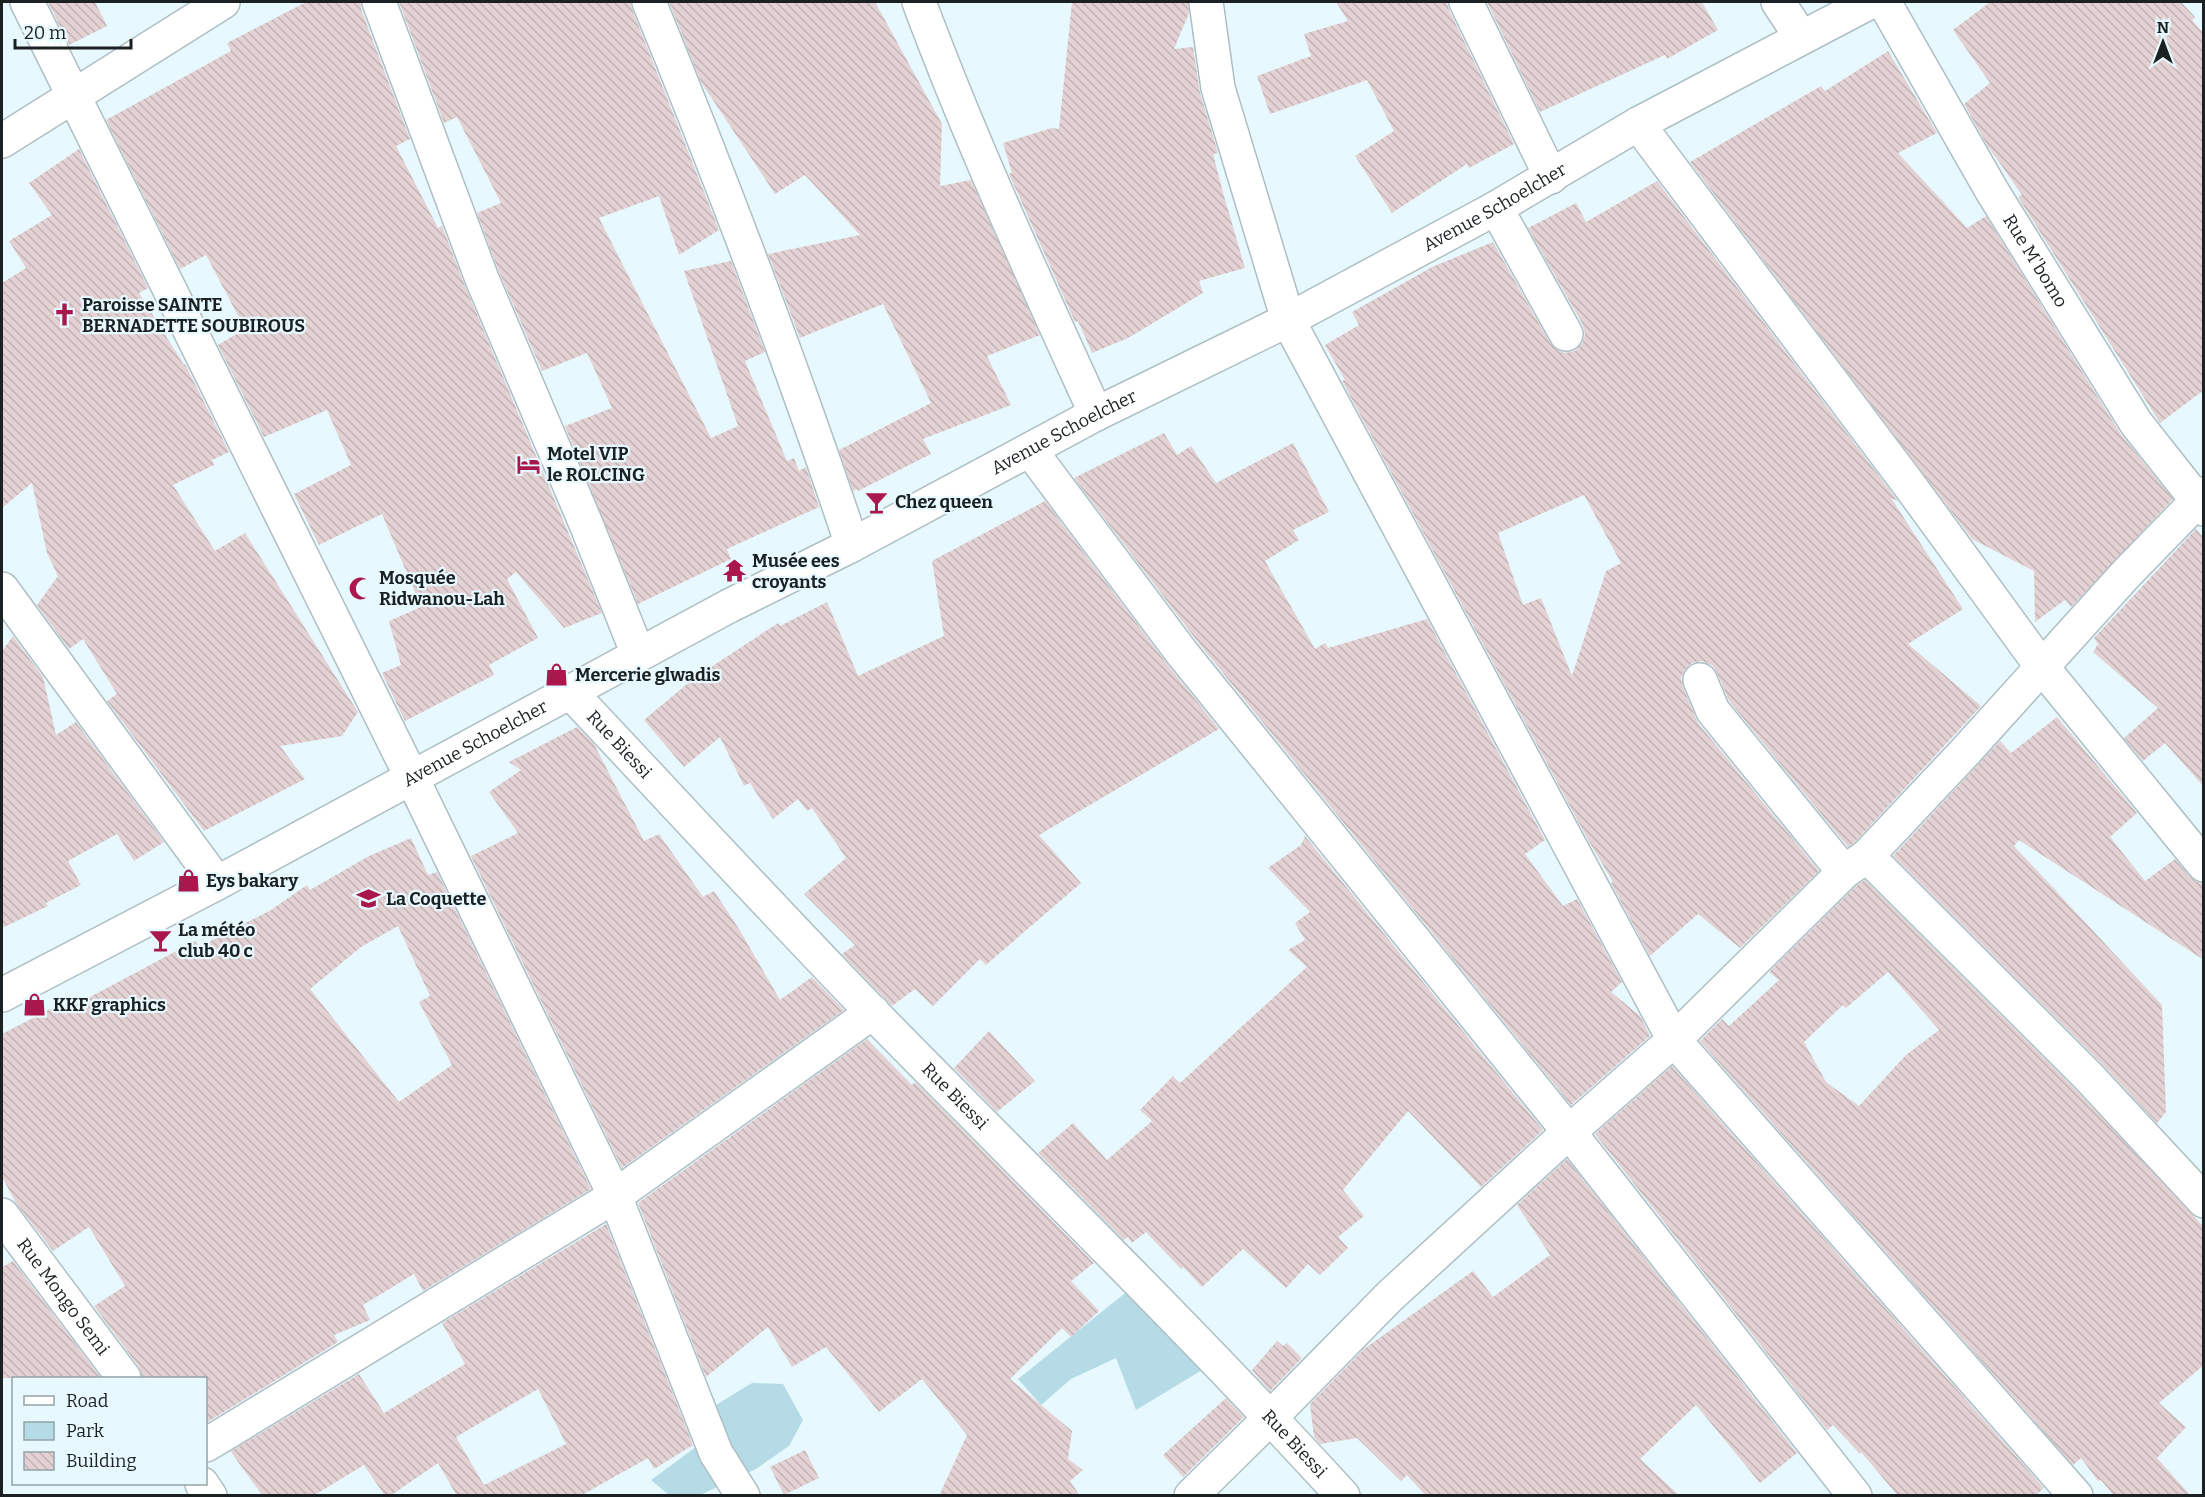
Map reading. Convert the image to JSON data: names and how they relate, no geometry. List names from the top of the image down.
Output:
{
  "streets": {
    "street": [
      "Avenue Schoelcher",
      "Rue M'bomo",
      "Rue Biessi",
      "Rue Mongo Semi"
    ]
  },
  "crossings": [
    ["Avenue Schoelcher", "Rue Biessi"]
  ],
  "places": {
    "church": ["Paroisse SAINTE BERNADETTE SOUBIROUS"],
    "hotel": ["Motel VIP le ROLCING"],
    "bar": ["Chez queen", "La météo club 40 c"],
    "temple": ["Musée ees croyants"],
    "mosque": ["Mosquée Ridwanou-Lah"],
    "shop": ["Mercerie glwadis", "Eys bakary", "KKF graphics"],
    "school or university": ["La Coquette"]
  },
  "legend": ["Road", "Park", "Building"],
  "scale_bar": "20 m",
  "north": "top"
}
